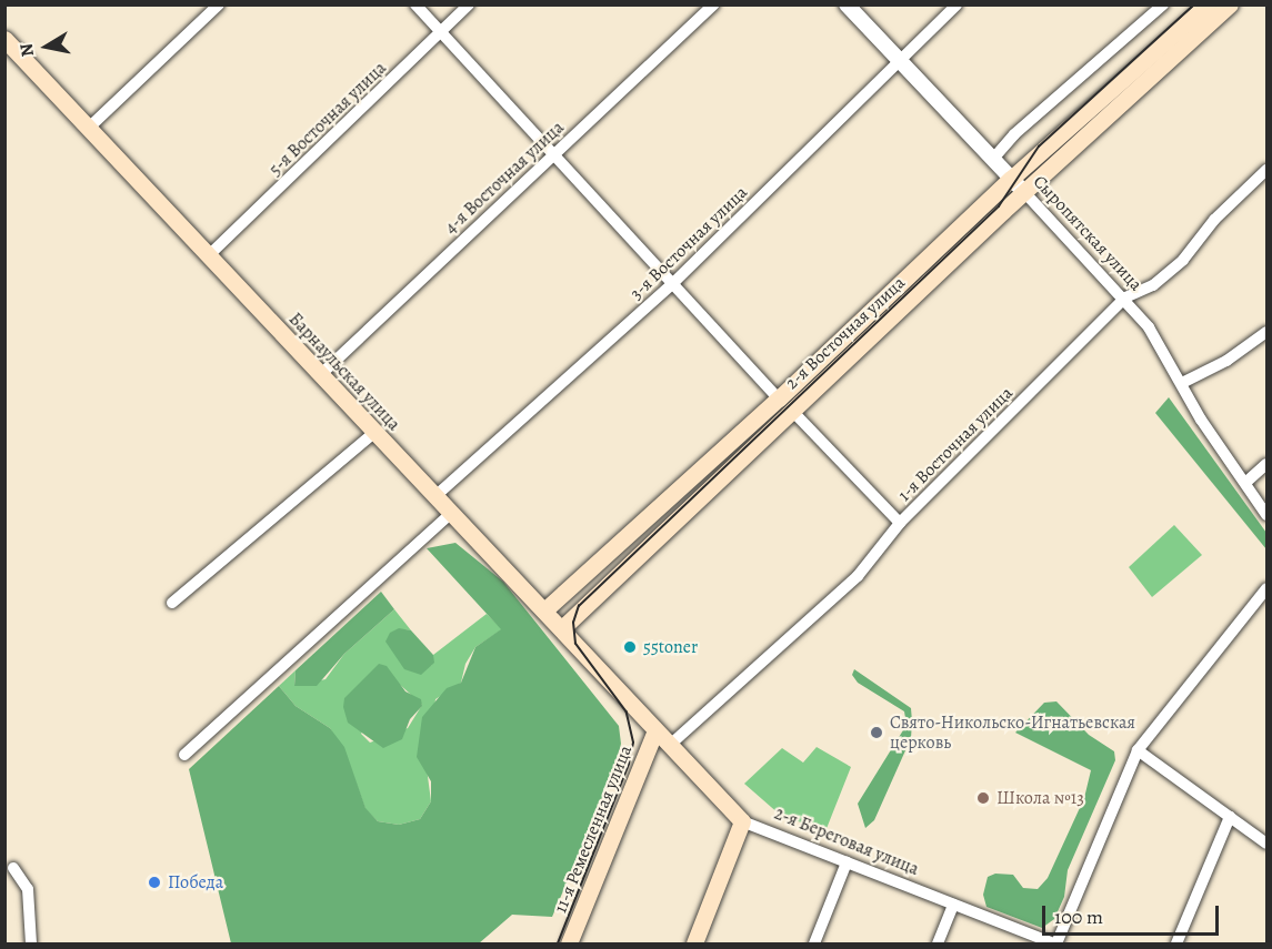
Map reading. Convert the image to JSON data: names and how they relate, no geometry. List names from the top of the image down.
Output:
{
  "streets": {
    "main road": [
      "2-я Восточная улица",
      "Барнаульская улица",
      "11-я Ремесленная улица",
      "2-я Береговая улица"
    ],
    "street": [
      "5-я Восточная улица",
      "4-я Восточная улица",
      "Сыропятская улица",
      "3-я Восточная улица",
      "1-я Восточная улица"
    ]
  },
  "crossings": [
    ["5-я Восточная улица", "Барнаульская улица"],
    ["4-я Восточная улица", "Барнаульская улица"],
    ["Сыропятская улица", "3-я Восточная улица"],
    ["Сыропятская улица", "2-я Восточная улица"],
    ["Сыропятская улица", "1-я Восточная улица"],
    ["3-я Восточная улица", "Барнаульская улица"],
    ["2-я Восточная улица", "Барнаульская улица"],
    ["Барнаульская улица", "11-я Ремесленная улица"],
    ["Барнаульская улица", "2-я Береговая улица"],
    ["1-я Восточная улица", "2-я Береговая улица"],
    ["11-я Ремесленная улица", "2-я Береговая улица"]
  ],
  "places": [
    "55toner",
    "Свято-Никольско-Игнатьевская церковь",
    "Школа №13",
    "Победа"
  ],
  "scale_bar": "100 m",
  "north": "left"
}
